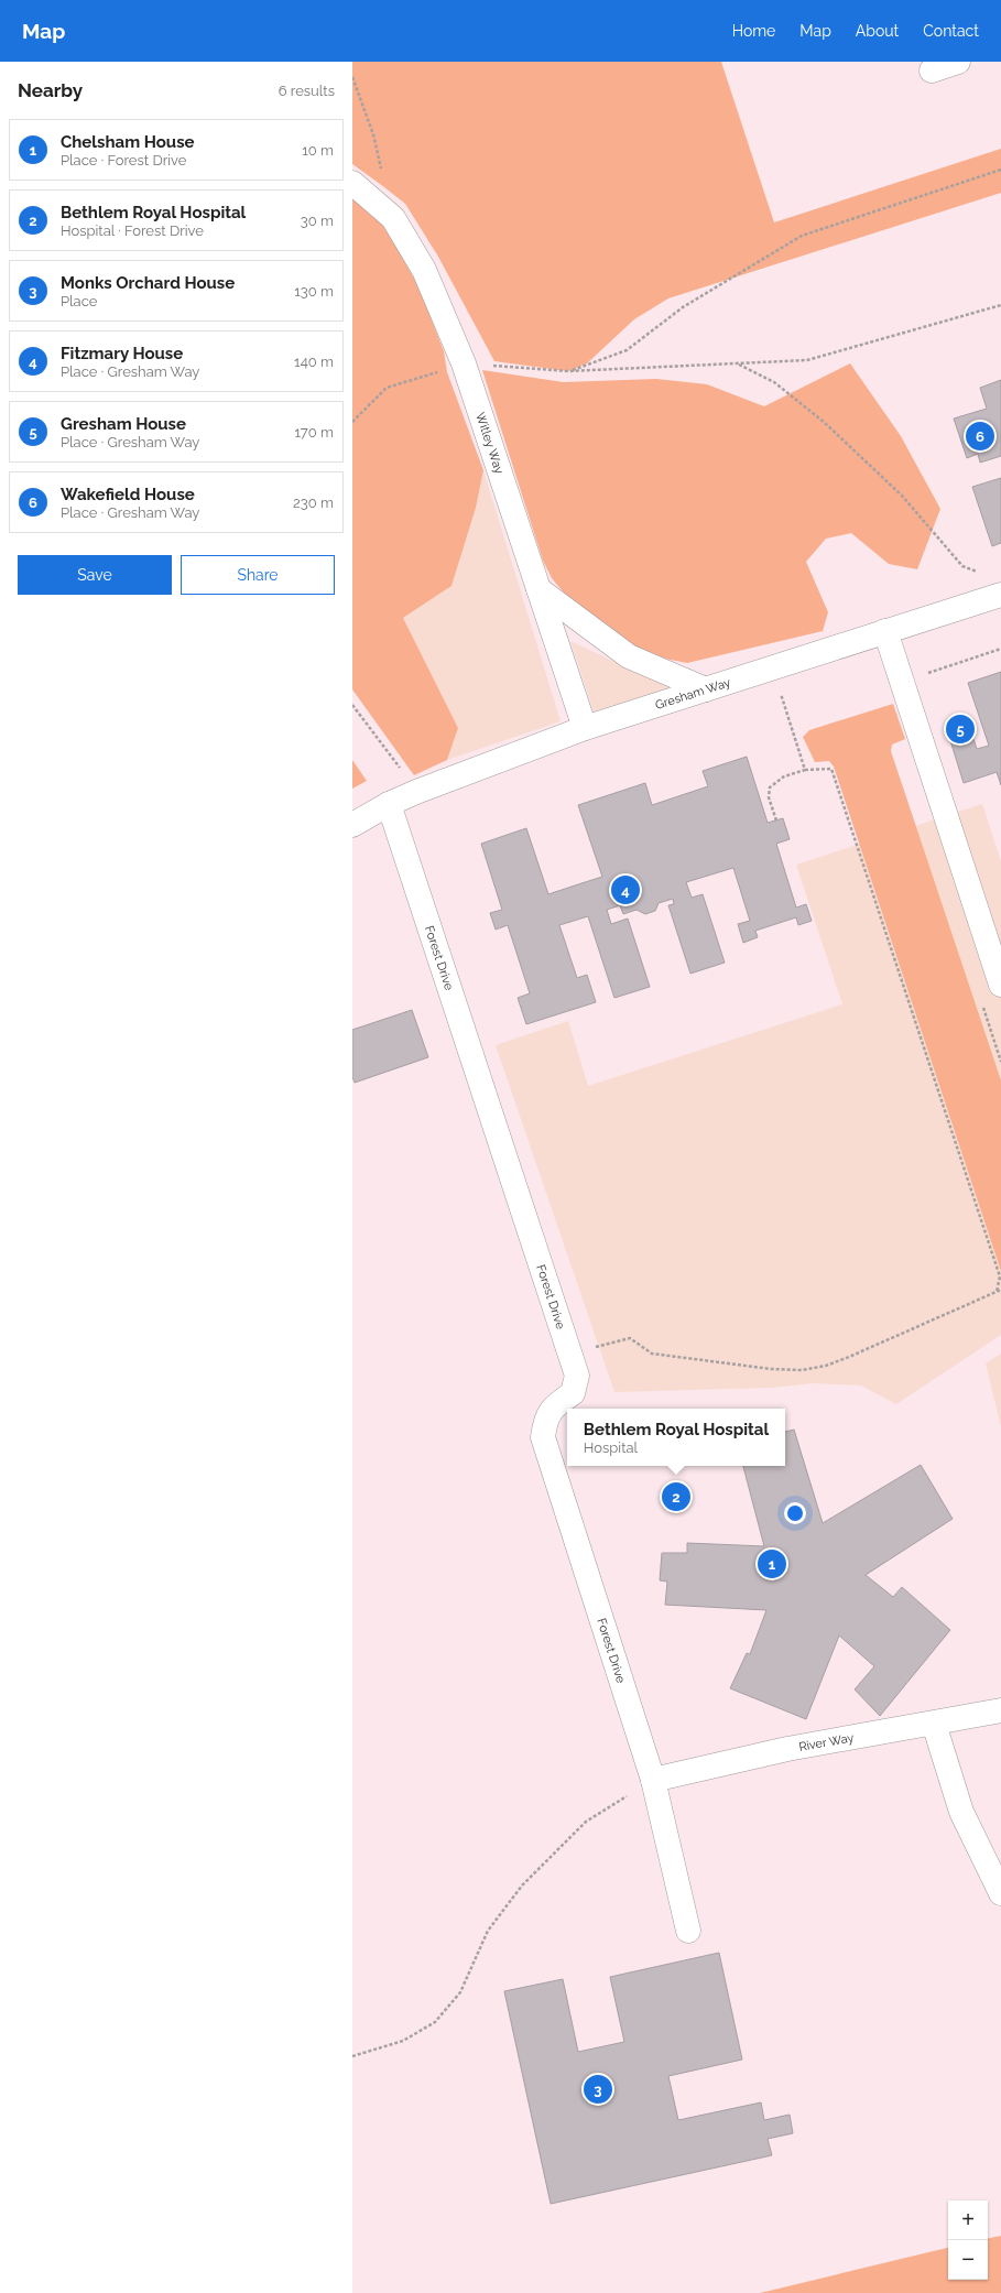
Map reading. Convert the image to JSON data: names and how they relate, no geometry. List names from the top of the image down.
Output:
{
  "streets": {
    "street": [
      "Witley Way",
      "Gresham Way",
      "Forest Drive",
      "River Way"
    ]
  },
  "crossings": [
    ["Witley Way", "Gresham Way"],
    ["Gresham Way", "Forest Drive"],
    ["Forest Drive", "River Way"]
  ],
  "page": {
    "header": "Map",
    "nav": [
      "Home",
      "Map",
      "About",
      "Contact"
    ],
    "heading": ["Nearby", "6 results"],
    "list": [
      {
        "mark": "1",
        "name": "Chelsham House",
        "note": "Place · Forest Drive",
        "value": "10 m"
      },
      {
        "mark": "2",
        "name": "Bethlem Royal Hospital",
        "note": "Hospital · Forest Drive",
        "value": "30 m"
      },
      {
        "mark": "3",
        "name": "Monks Orchard House",
        "note": "Place",
        "value": "130 m"
      },
      {
        "mark": "4",
        "name": "Fitzmary House",
        "note": "Place · Gresham Way",
        "value": "140 m"
      },
      {
        "mark": "5",
        "name": "Gresham House",
        "note": "Place · Gresham Way",
        "value": "170 m"
      },
      {
        "mark": "6",
        "name": "Wakefield House",
        "note": "Place · Gresham Way",
        "value": "230 m"
      }
    ],
    "pins": [
      "6",
      "5",
      "4",
      "2",
      "1",
      "3"
    ],
    "buttons": ["Save", "Share"],
    "popup": ["Bethlem Royal Hospital", "Hospital"],
    "map_buttons": ["+", "−"]
  }
}
